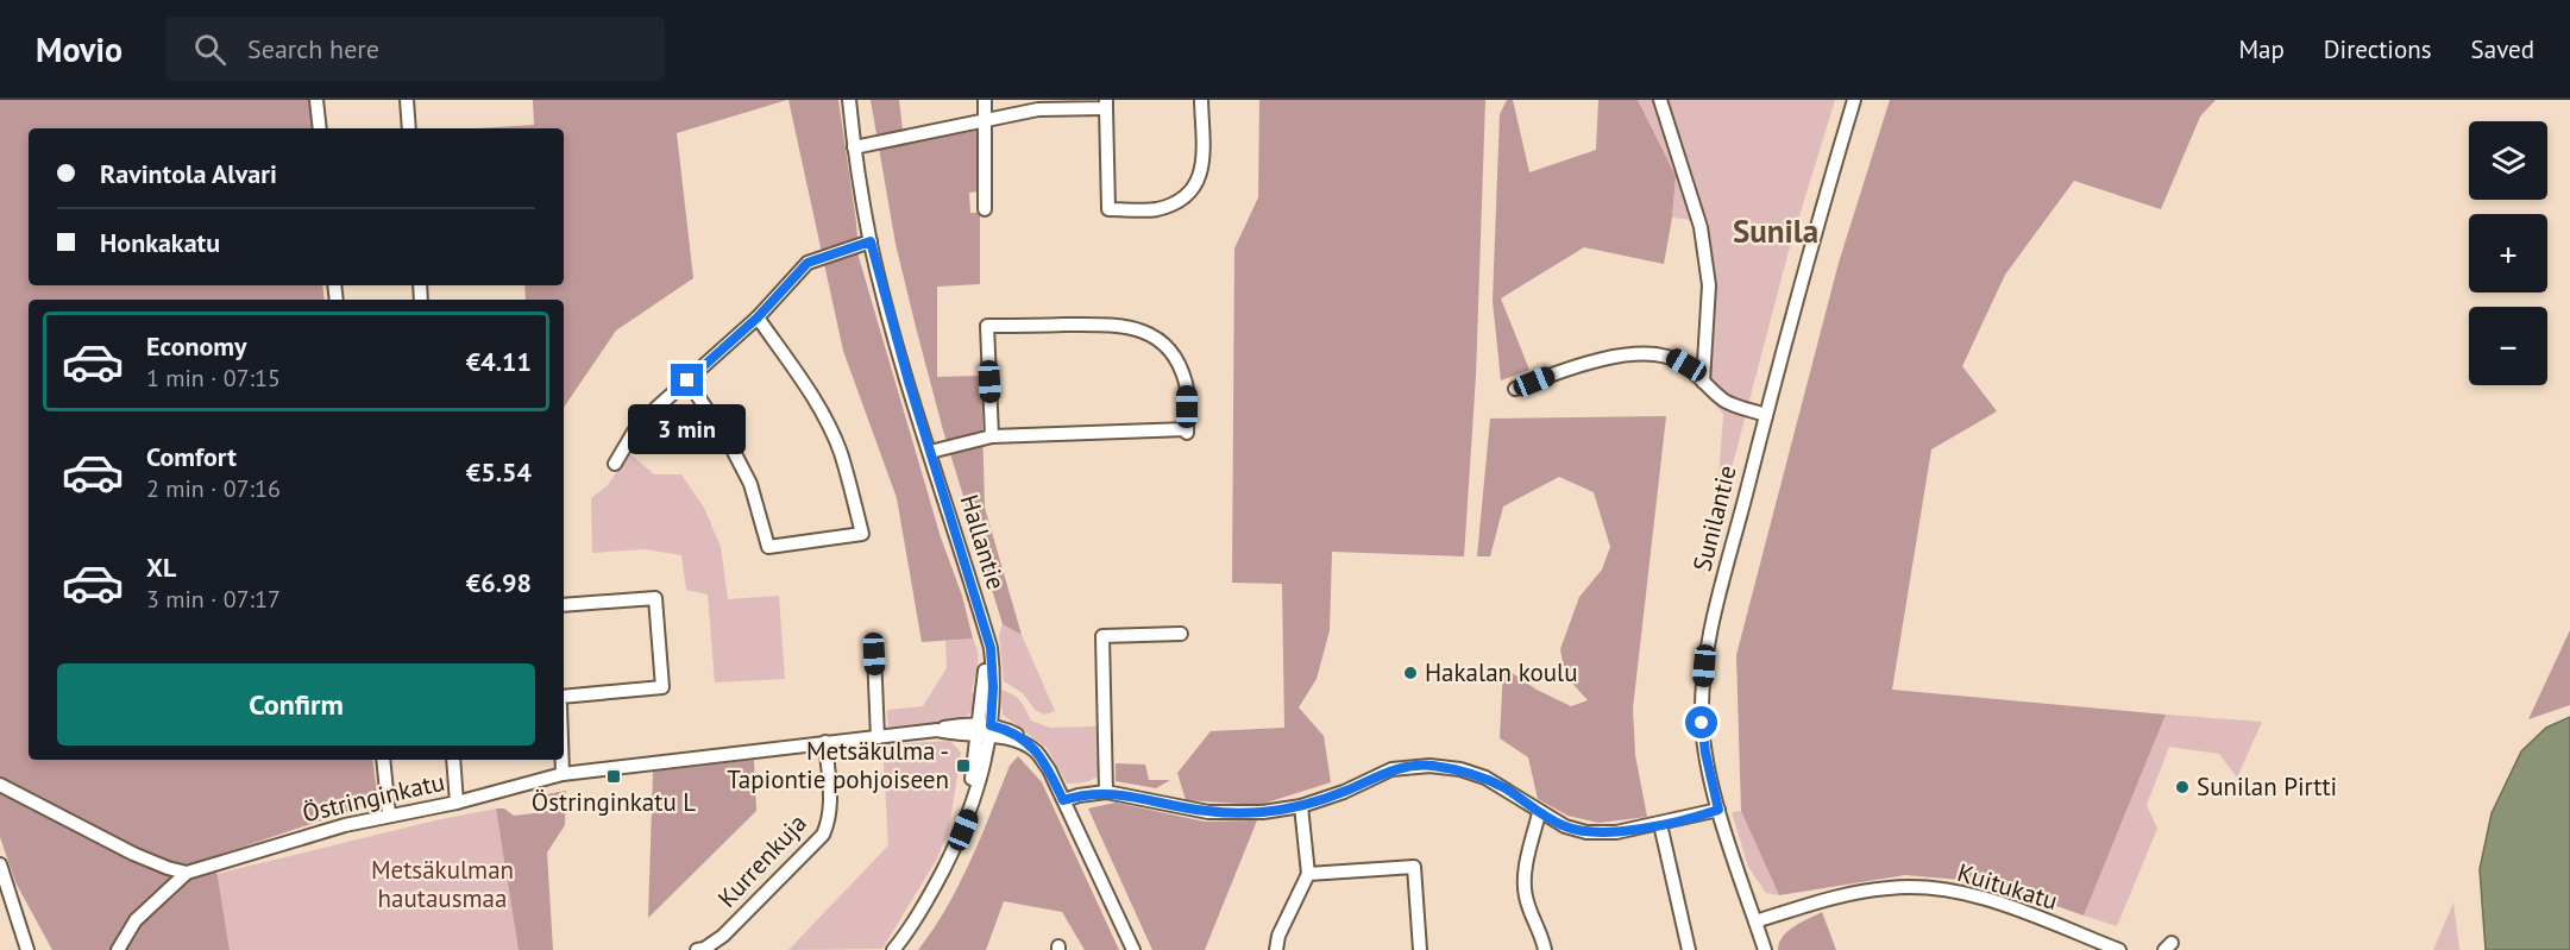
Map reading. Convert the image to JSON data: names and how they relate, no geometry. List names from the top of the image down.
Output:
{
  "streets": {
    "street": [
      "Sunilantie",
      "Hallantie",
      "Östringinkatu",
      "Kurrenkuja",
      "Kuitukatu"
    ]
  },
  "crossings": [
    ["Sunilantie", "Kuitukatu"],
    ["Hallantie", "Östringinkatu"],
    ["Östringinkatu", "Kurrenkuja"]
  ],
  "districts": ["Sunila"],
  "parks": ["Metsäkulman hautausmaa"],
  "places": {
    "other": ["Hakalan koulu", "Sunilan Pirtti"],
    "transit": ["Metsäkulma - Tapiontie pohjoiseen", "Östringinkatu L"]
  },
  "page": {
    "header": "Movio",
    "search": "Search here",
    "nav": ["Map", "Directions", "Saved"],
    "map_buttons": ["+", "−"],
    "banner": ["Ravintola Alvari", "Honkakatu"],
    "list": [
      {
        "name": "Economy",
        "note": "1 min · 07:15",
        "value": "€4.11"
      },
      {
        "name": "Comfort",
        "note": "2 min · 07:16",
        "value": "€5.54"
      },
      {
        "name": "XL",
        "note": "3 min · 07:17",
        "value": "€6.98"
      }
    ],
    "bubble": "3 min",
    "buttons": "Confirm"
  }
}
